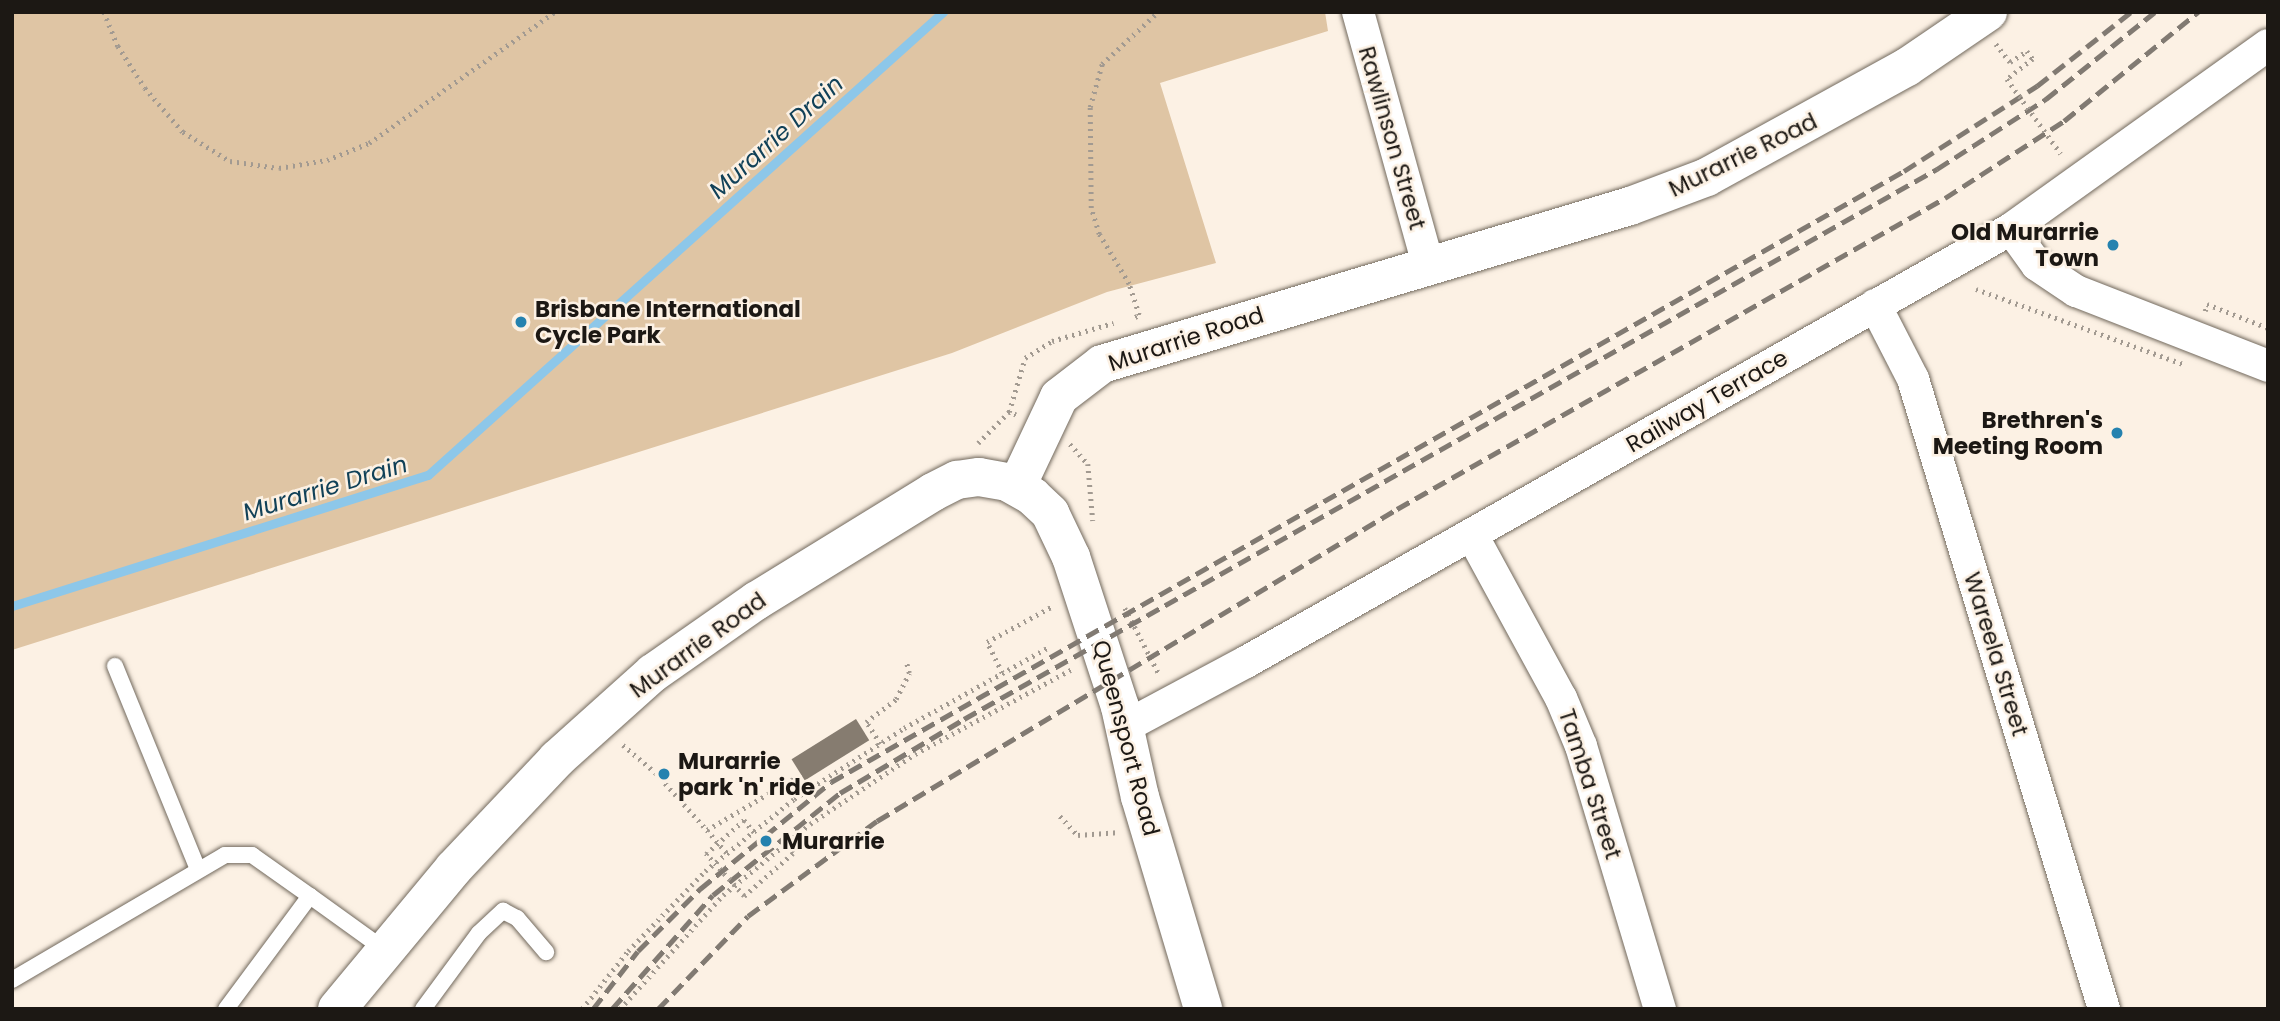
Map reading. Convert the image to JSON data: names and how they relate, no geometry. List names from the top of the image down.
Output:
{
  "streets": {
    "street": [
      "Rawlinson Street",
      "Murarrie Road",
      "Railway Terrace",
      "Wareela Street",
      "Queensport Road",
      "Tamba Street"
    ]
  },
  "crossings": [
    ["Rawlinson Street", "Murarrie Road"],
    ["Murarrie Road", "Queensport Road"],
    ["Railway Terrace", "Wareela Street"],
    ["Railway Terrace", "Queensport Road"],
    ["Railway Terrace", "Tamba Street"]
  ],
  "water": ["Murarrie Drain"],
  "places": [
    "Old Murarrie Town",
    "Brisbane International Cycle Park",
    "Brethren's Meeting Room",
    "Murarrie park 'n' ride",
    "Murarrie"
  ]
}
